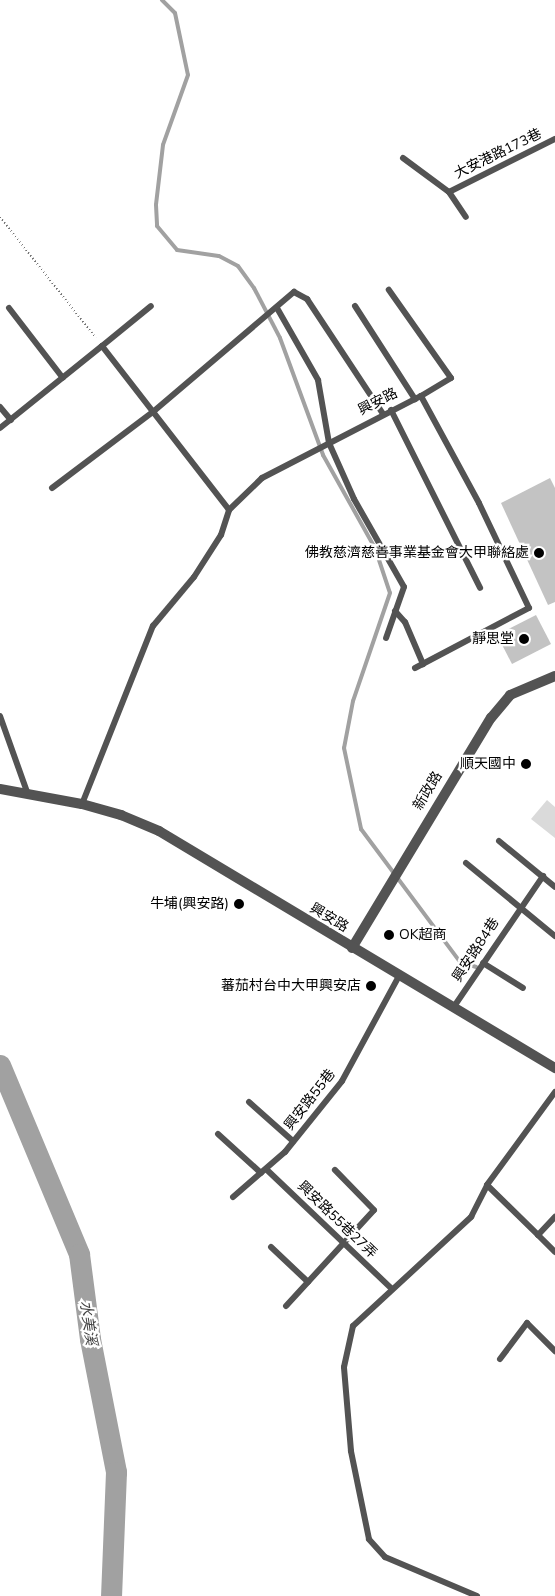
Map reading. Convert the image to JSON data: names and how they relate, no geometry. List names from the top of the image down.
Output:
{
  "streets": {
    "street": ["興安路", "新政路"],
    "lane": [
      "大安港路173巷",
      "興安路84巷",
      "興安路55巷",
      "興安路55巷27弄"
    ]
  },
  "crossings": [
    ["興安路", "新政路"],
    ["興安路", "興安路84巷"],
    ["興安路", "興安路55巷"],
    ["興安路55巷", "興安路55巷27弄"]
  ],
  "water": ["水美溪"],
  "places": [
    "佛教慈濟慈善事業基金會大甲聯絡處",
    "靜思堂",
    "順天國中",
    "牛埔(興安路)",
    "OK超商",
    "蕃茄村台中大甲興安店"
  ]
}
